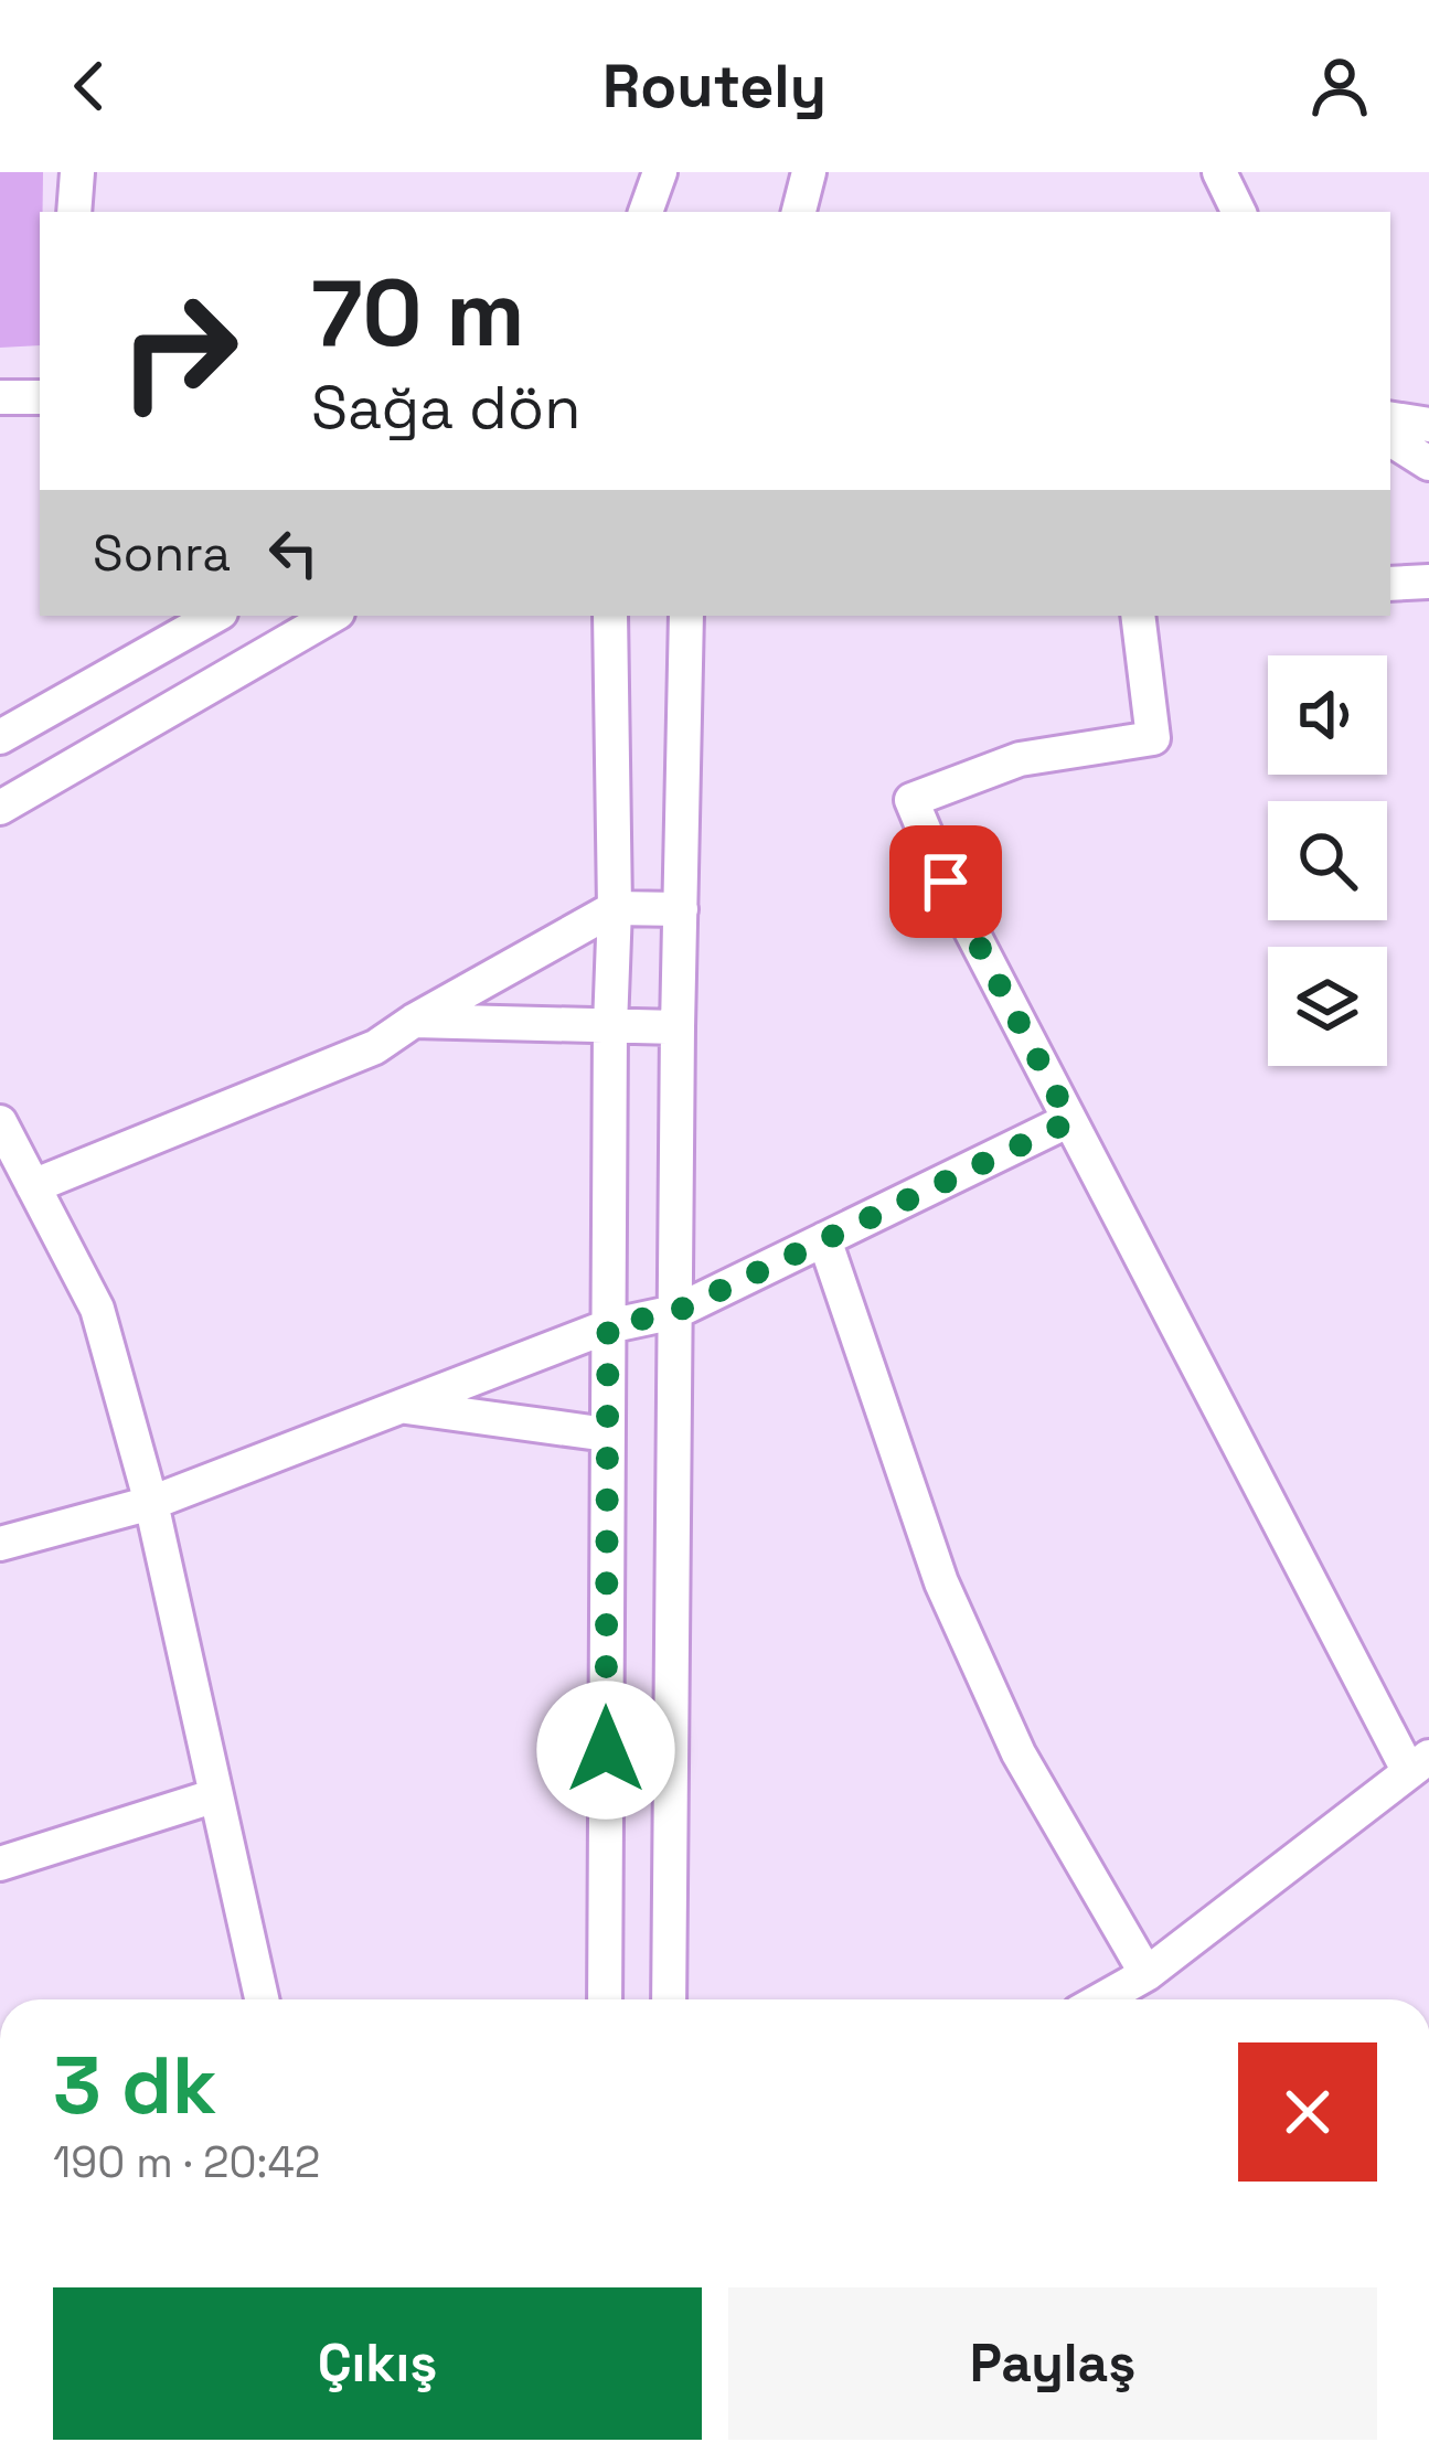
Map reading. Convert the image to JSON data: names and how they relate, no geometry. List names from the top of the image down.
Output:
{
  "page": {
    "header": "Routely",
    "turn": ["70 m", "Sağa dön"],
    "then": "Sonra",
    "heading": ["3 dk", "190 m · 20:42"],
    "buttons": ["Çıkış", "Paylaş"]
  }
}
